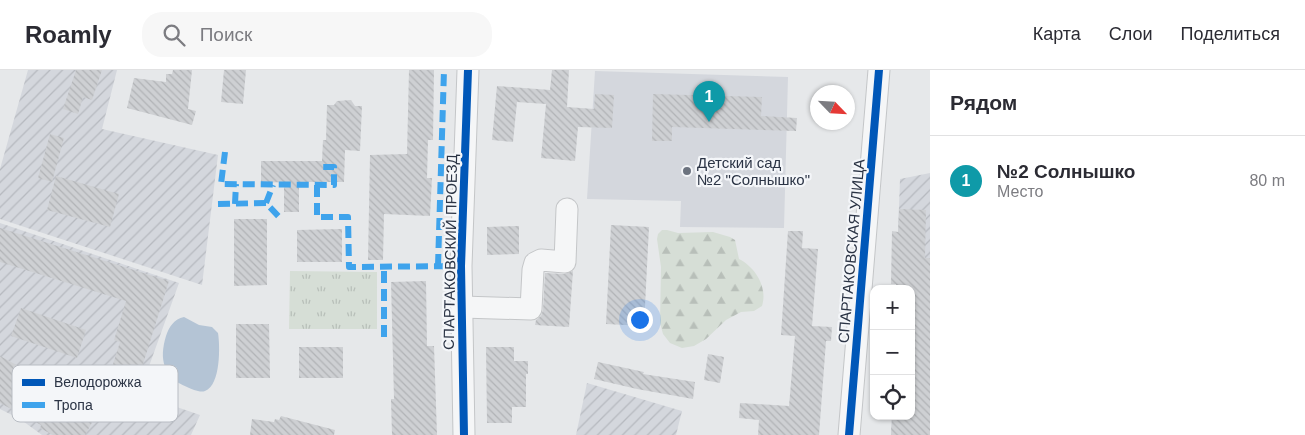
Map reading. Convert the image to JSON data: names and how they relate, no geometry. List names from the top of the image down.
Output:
{
  "streets": {
    "street": ["СПАРТАКОВСКАЯ УЛИЦА", "СПАРТАКОВСКИЙ ПРОЕЗД"]
  },
  "places": ["Детский сад №2 \"Солнышко\""],
  "legend": ["Велодорожка", "Тропа"],
  "north": "bottom right",
  "page": {
    "header": "Roamly",
    "search": "Поиск",
    "nav": ["Карта", "Слои", "Поделиться"],
    "heading": "Рядом",
    "pins": "1",
    "list": [
      {
        "mark": "1",
        "name": "№2 Солнышко",
        "note": "Место",
        "value": "80 m"
      }
    ],
    "map_buttons": ["+", "−"]
  }
}
